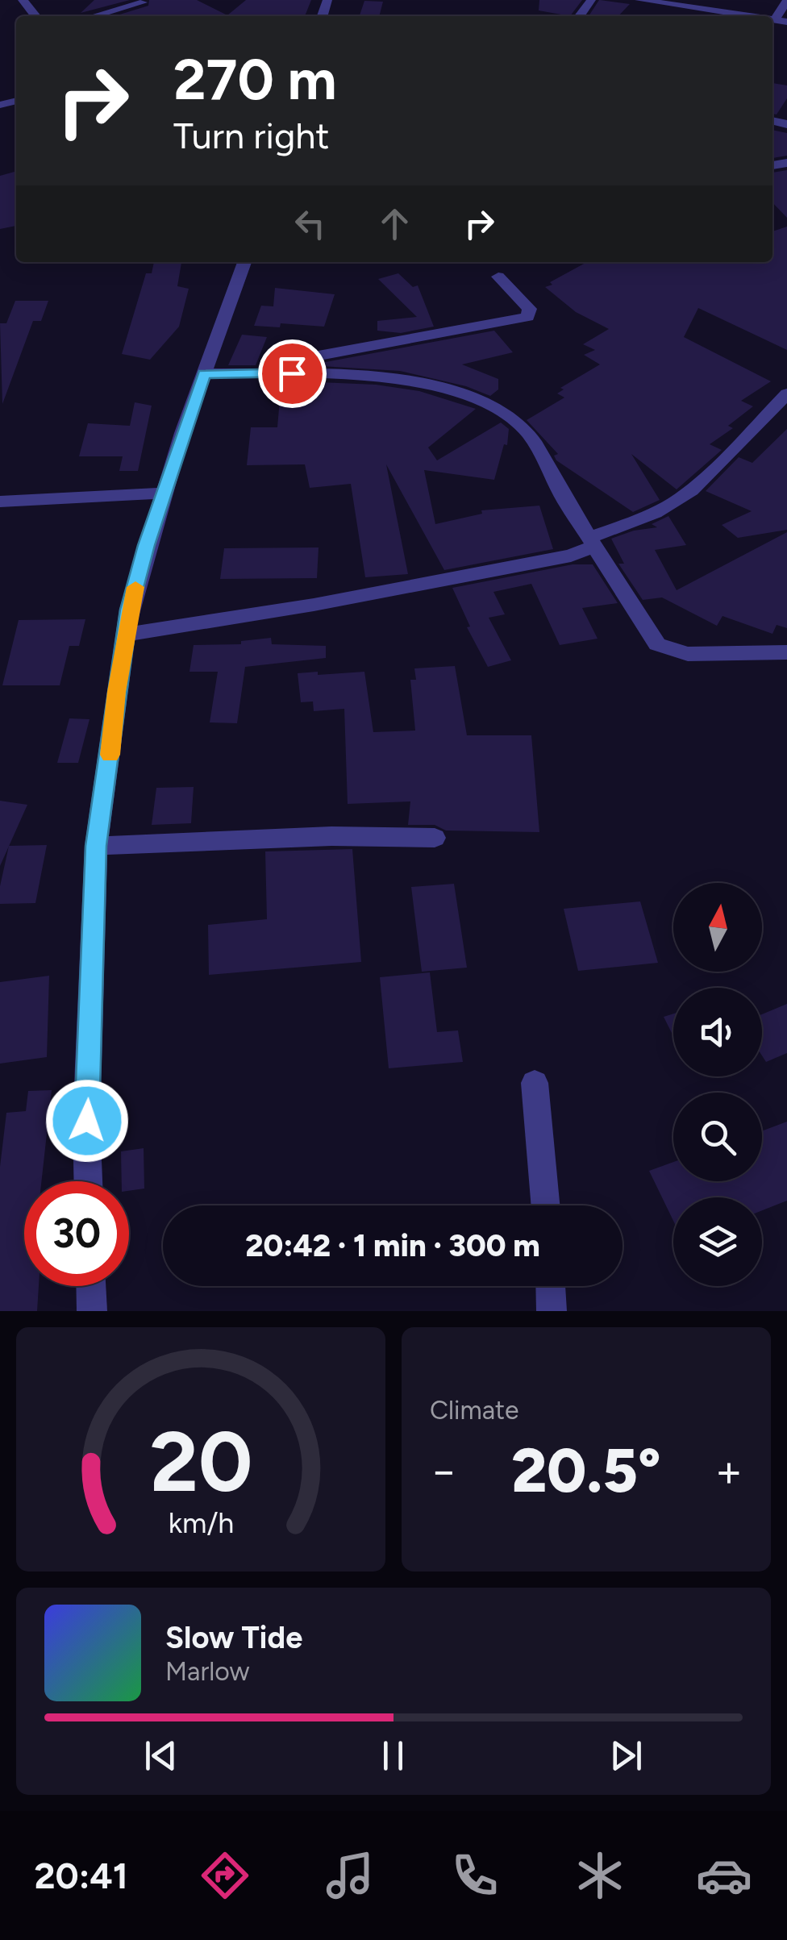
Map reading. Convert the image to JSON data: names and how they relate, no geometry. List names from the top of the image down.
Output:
{
  "north": "top",
  "page": {
    "turn": ["270 m", "Turn right"],
    "limit": "30",
    "trip": "20:42 · 1 min · 300 m",
    "tile": "Climate",
    "heat": ["−", "20.5°", "+"],
    "song": ["Slow Tide", "Marlow"],
    "tabs": "20:41",
    "gauge": ["20", "km/h"]
  }
}
